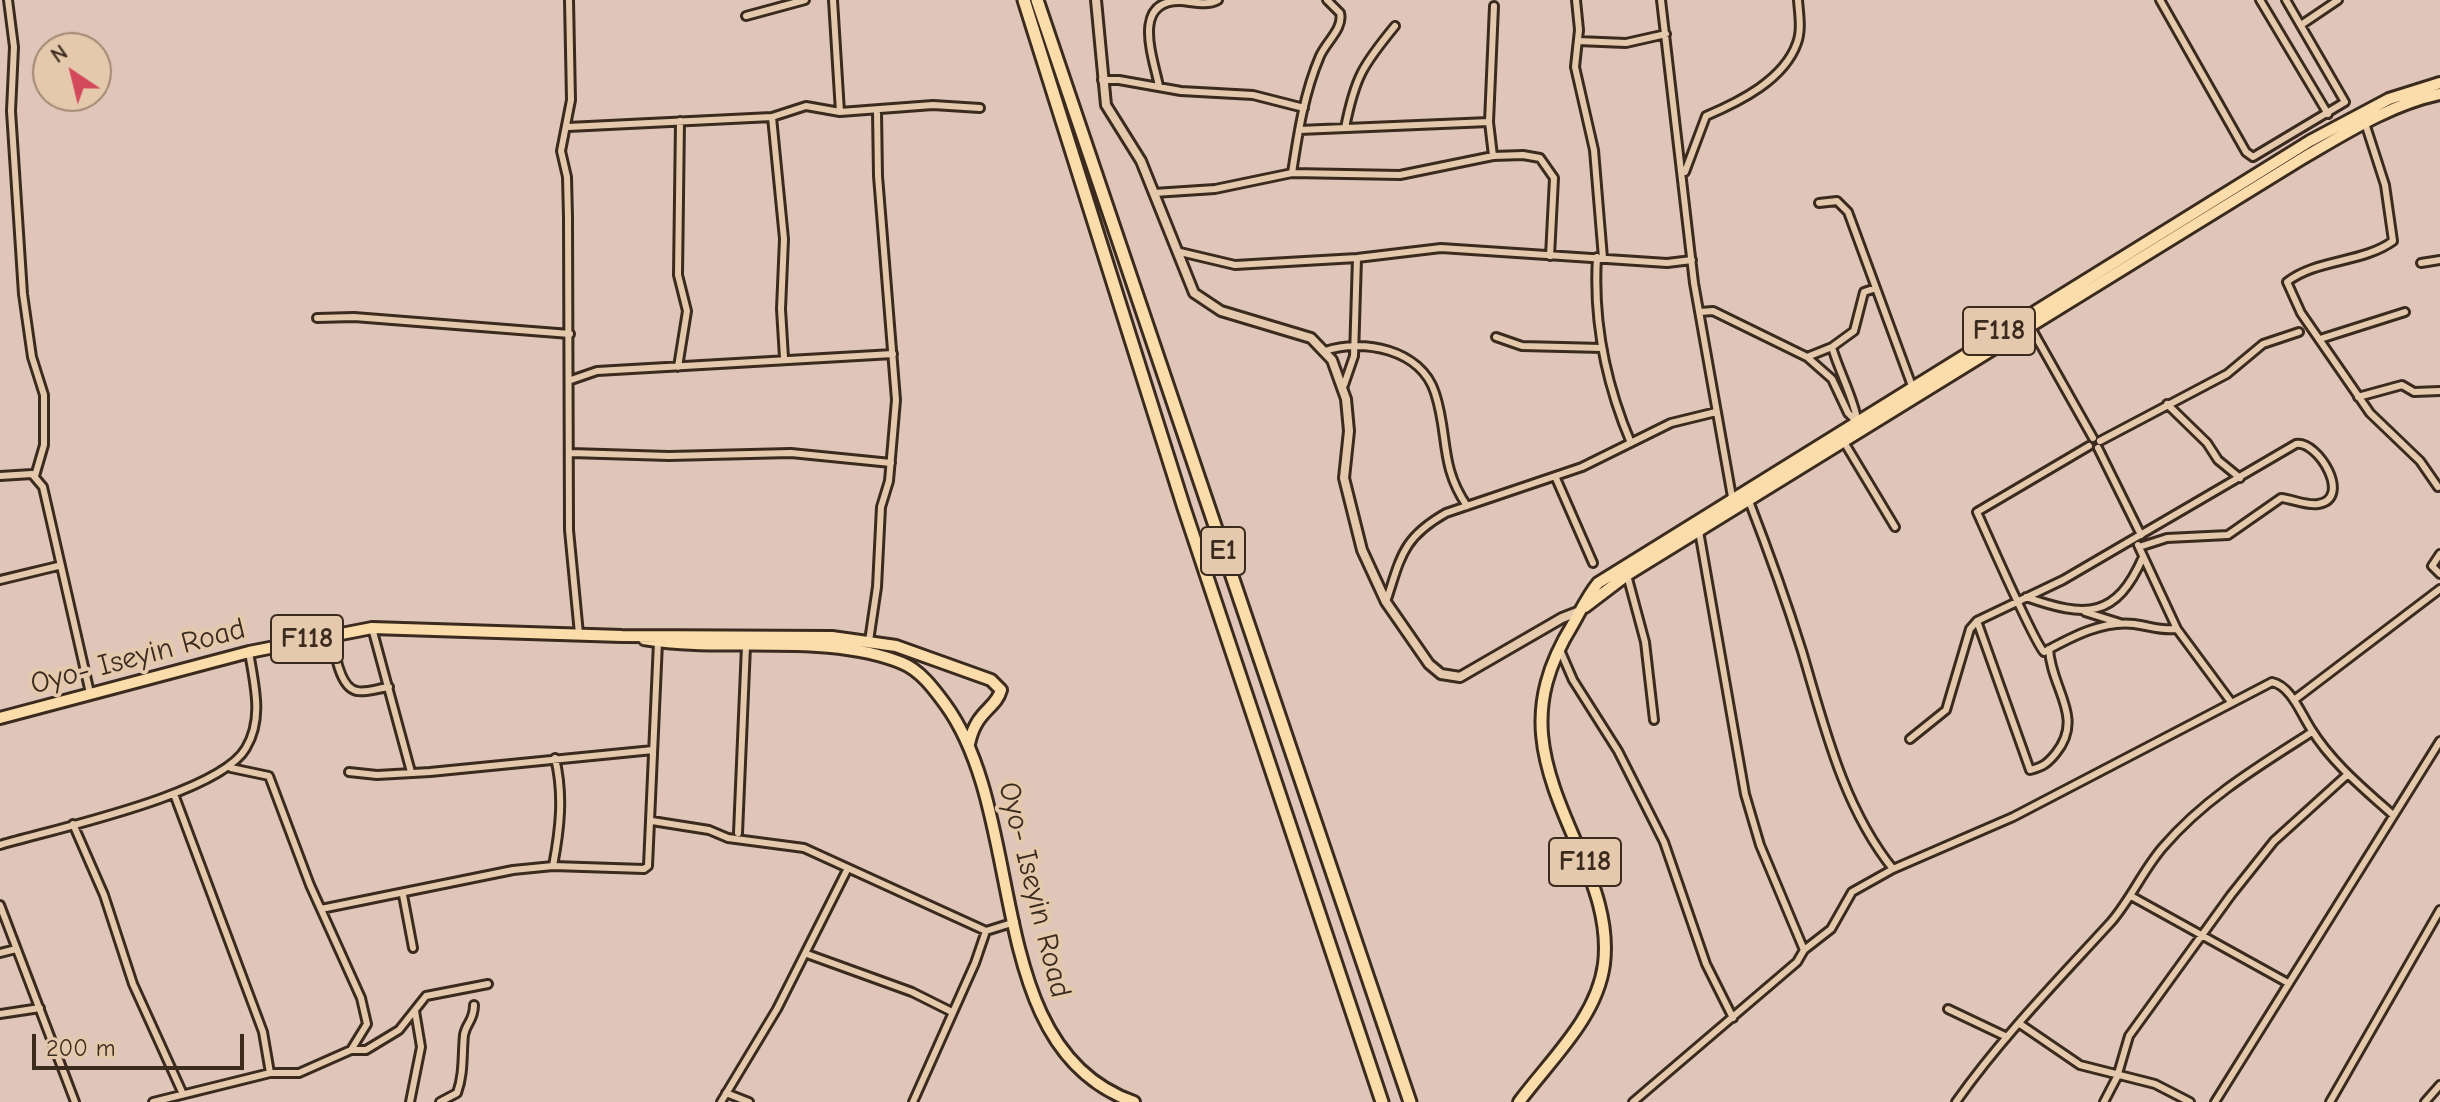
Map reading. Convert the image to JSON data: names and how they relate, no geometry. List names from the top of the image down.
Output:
{
  "streets": {
    "highway": ["E1"],
    "main road": ["F118", "Oyo- Iseyin Road"]
  },
  "scale_bar": "200 m",
  "north": "top left"
}
